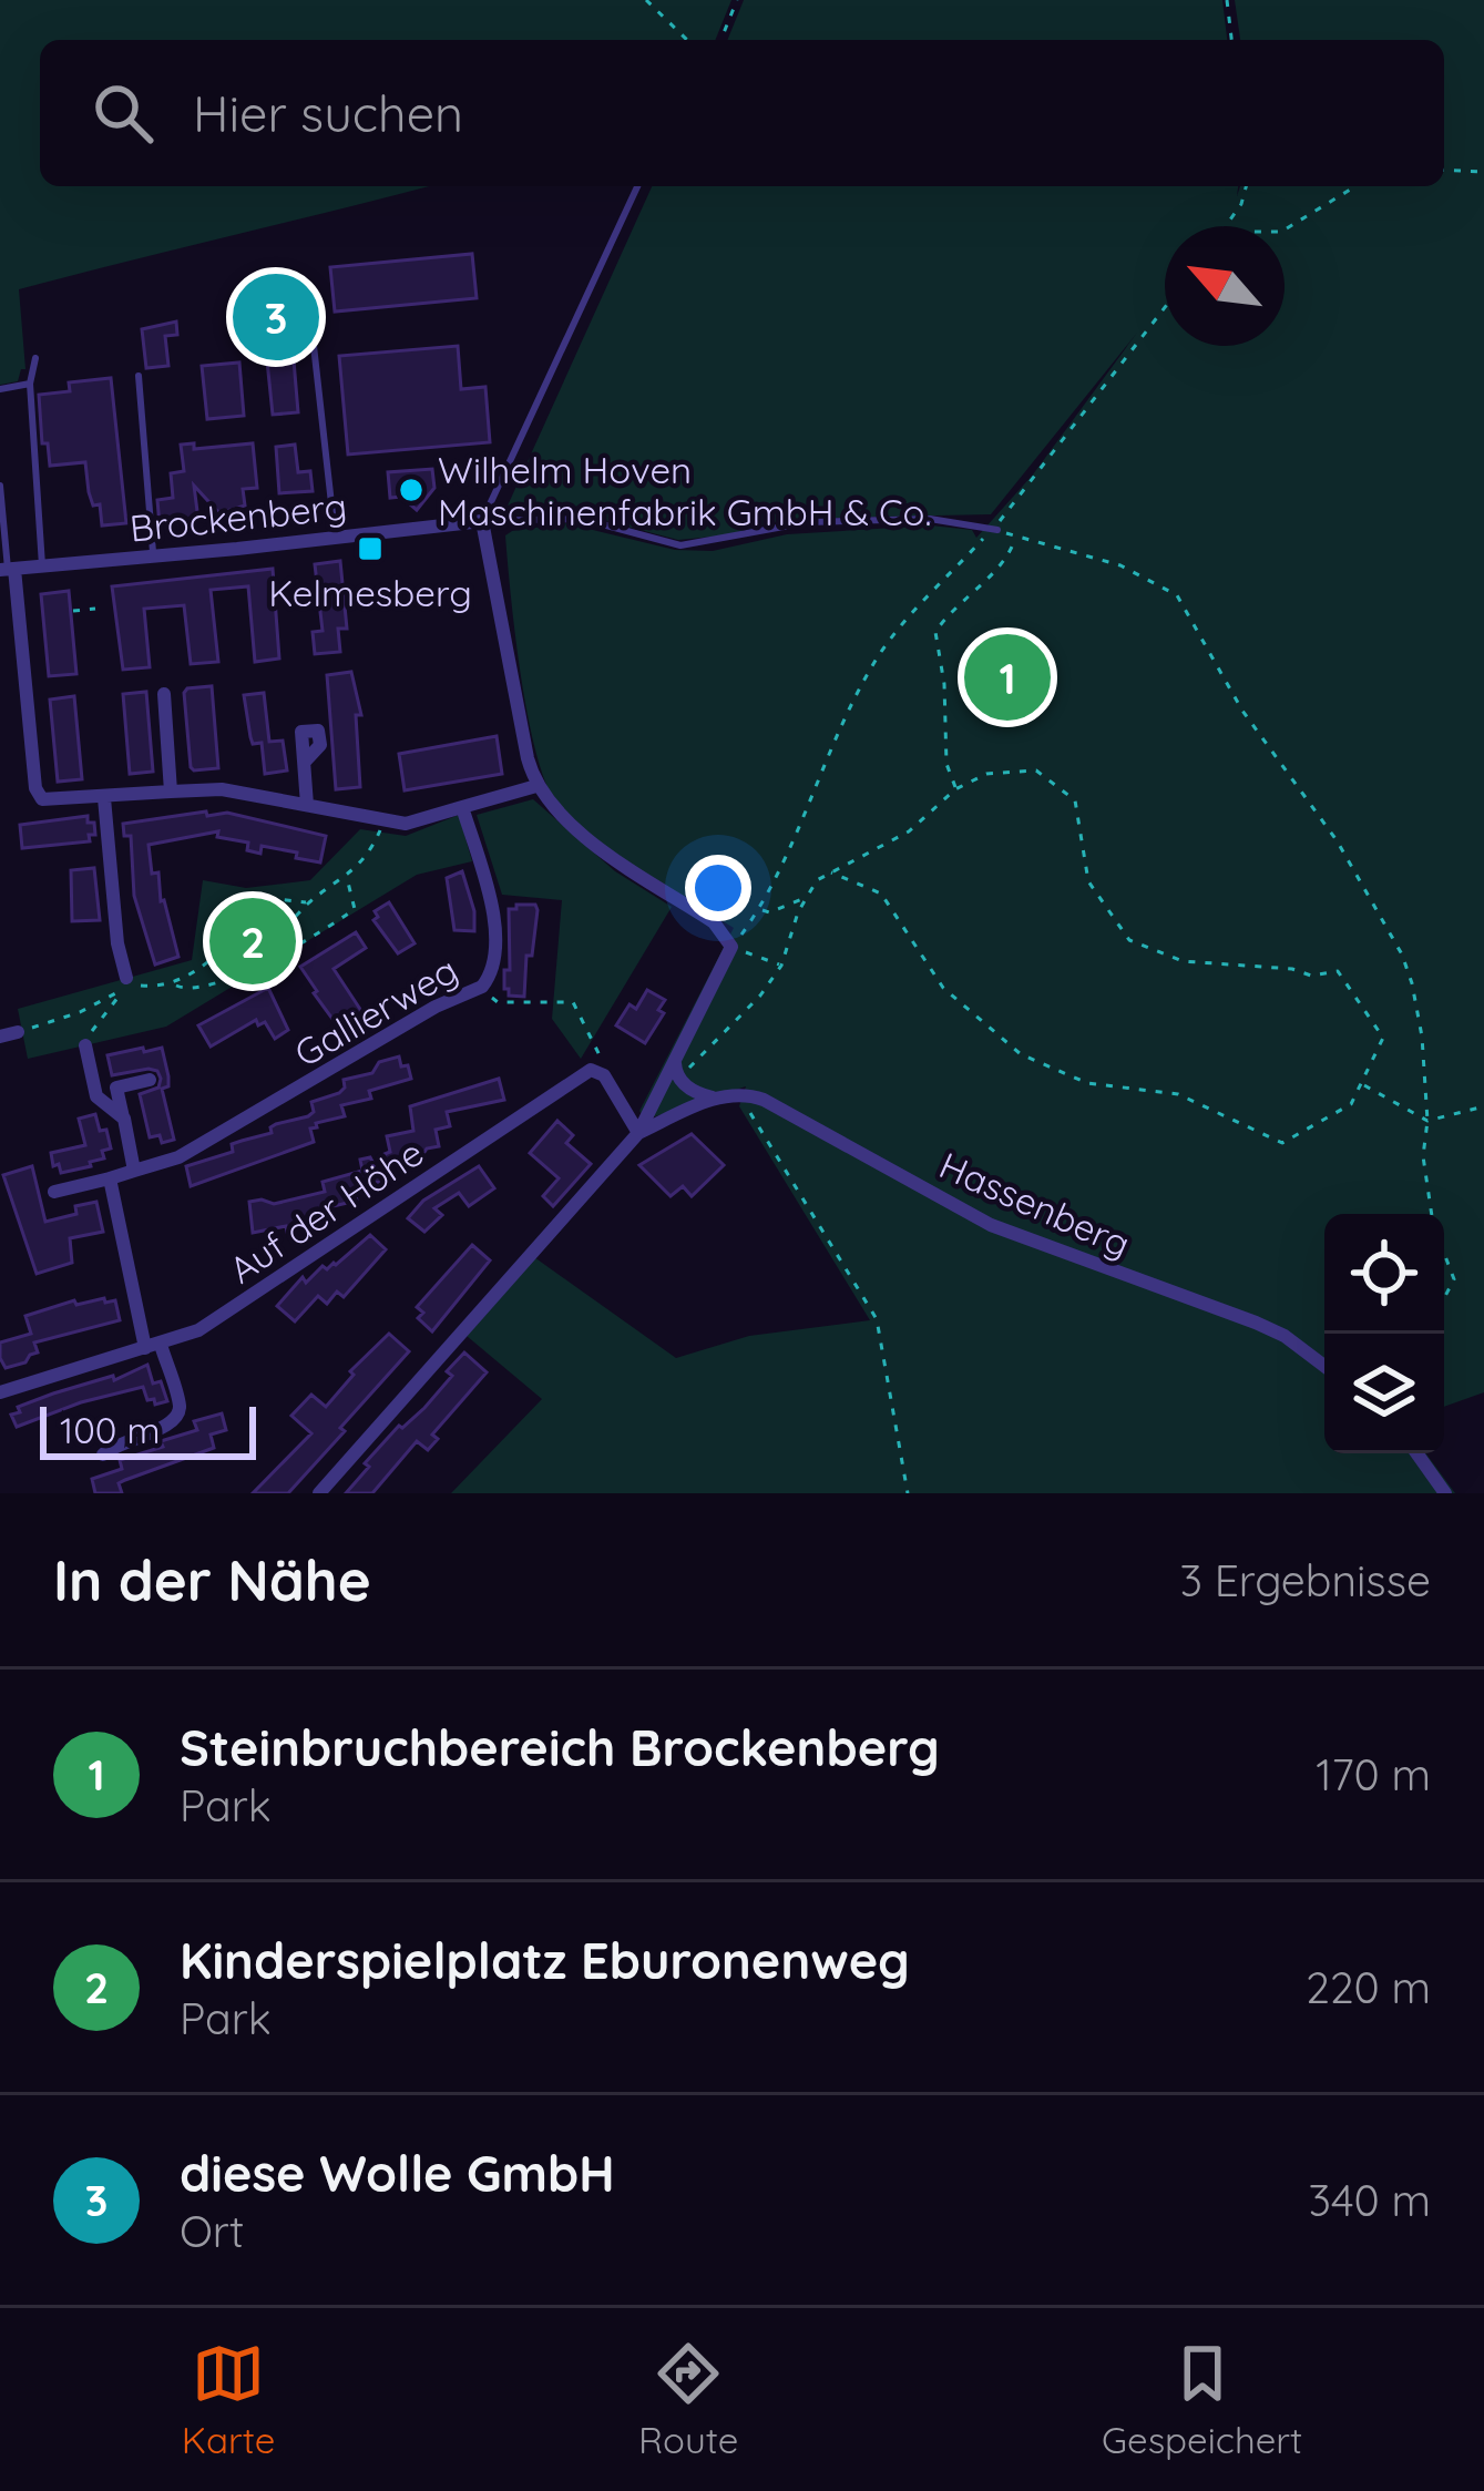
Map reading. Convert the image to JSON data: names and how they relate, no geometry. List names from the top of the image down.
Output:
{
  "streets": {
    "street": [
      "Brockenberg",
      "Gallierweg",
      "Hassenberg",
      "Auf der Höhe"
    ]
  },
  "places": {
    "other": ["Wilhelm Hoven Maschinenfabrik GmbH & Co."],
    "transit": ["Kelmesberg"]
  },
  "scale_bar": "100 m",
  "north": "top left",
  "page": {
    "search": "Hier suchen",
    "pins": ["3", "1", "2"],
    "scale": "100 m",
    "heading": ["In der Nähe", "3 Ergebnisse"],
    "list": [
      {
        "mark": "1",
        "name": "Steinbruchbereich Brockenberg",
        "note": "Park",
        "value": "170 m"
      },
      {
        "mark": "2",
        "name": "Kinderspielplatz Eburonenweg",
        "note": "Park",
        "value": "220 m"
      },
      {
        "mark": "3",
        "name": "diese Wolle GmbH",
        "note": "Ort",
        "value": "340 m"
      }
    ],
    "nav": ["Karte", "Route", "Gespeichert"]
  }
}
